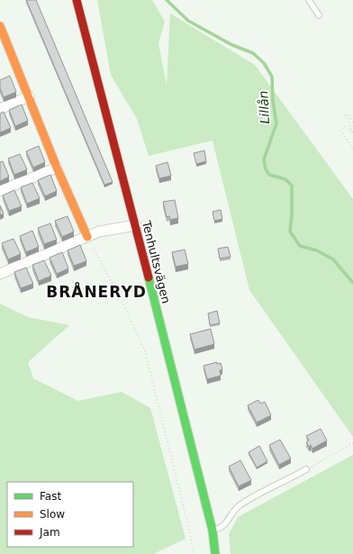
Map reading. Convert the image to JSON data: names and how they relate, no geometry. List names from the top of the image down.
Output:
{
  "streets": {
    "street": ["Tenhultsvägen"]
  },
  "districts": ["BRÅNERYD"],
  "water": ["Lillån"],
  "legend": ["Fast", "Slow", "Jam"]
}
